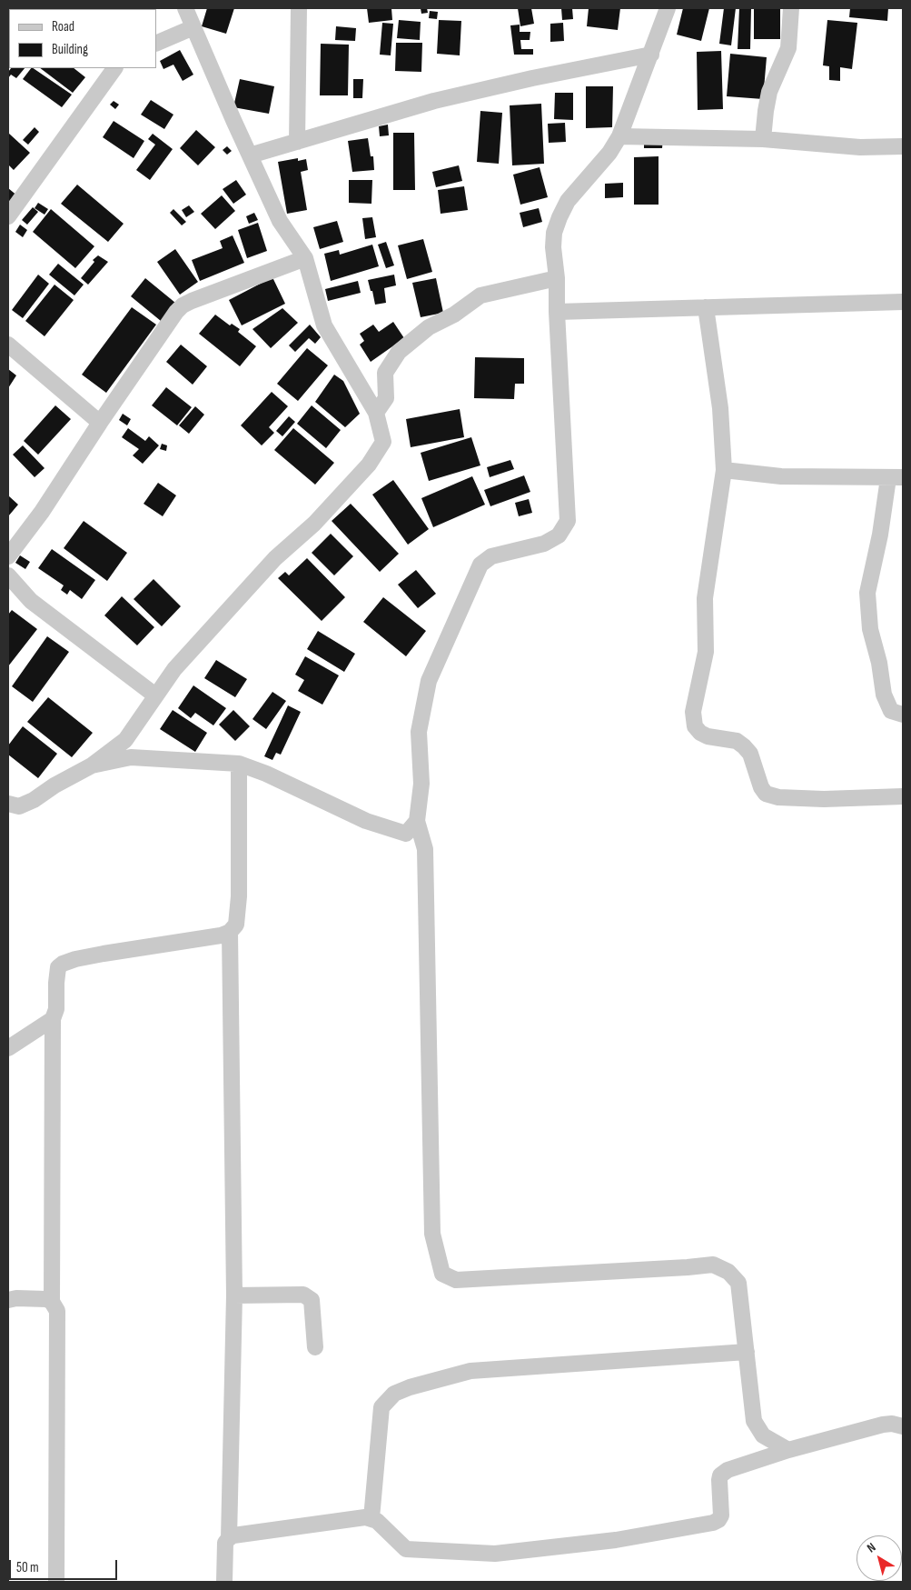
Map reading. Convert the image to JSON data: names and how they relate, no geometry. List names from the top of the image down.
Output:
{
  "legend": ["Road", "Building"],
  "scale_bar": "50 m",
  "north": "top left"
}
